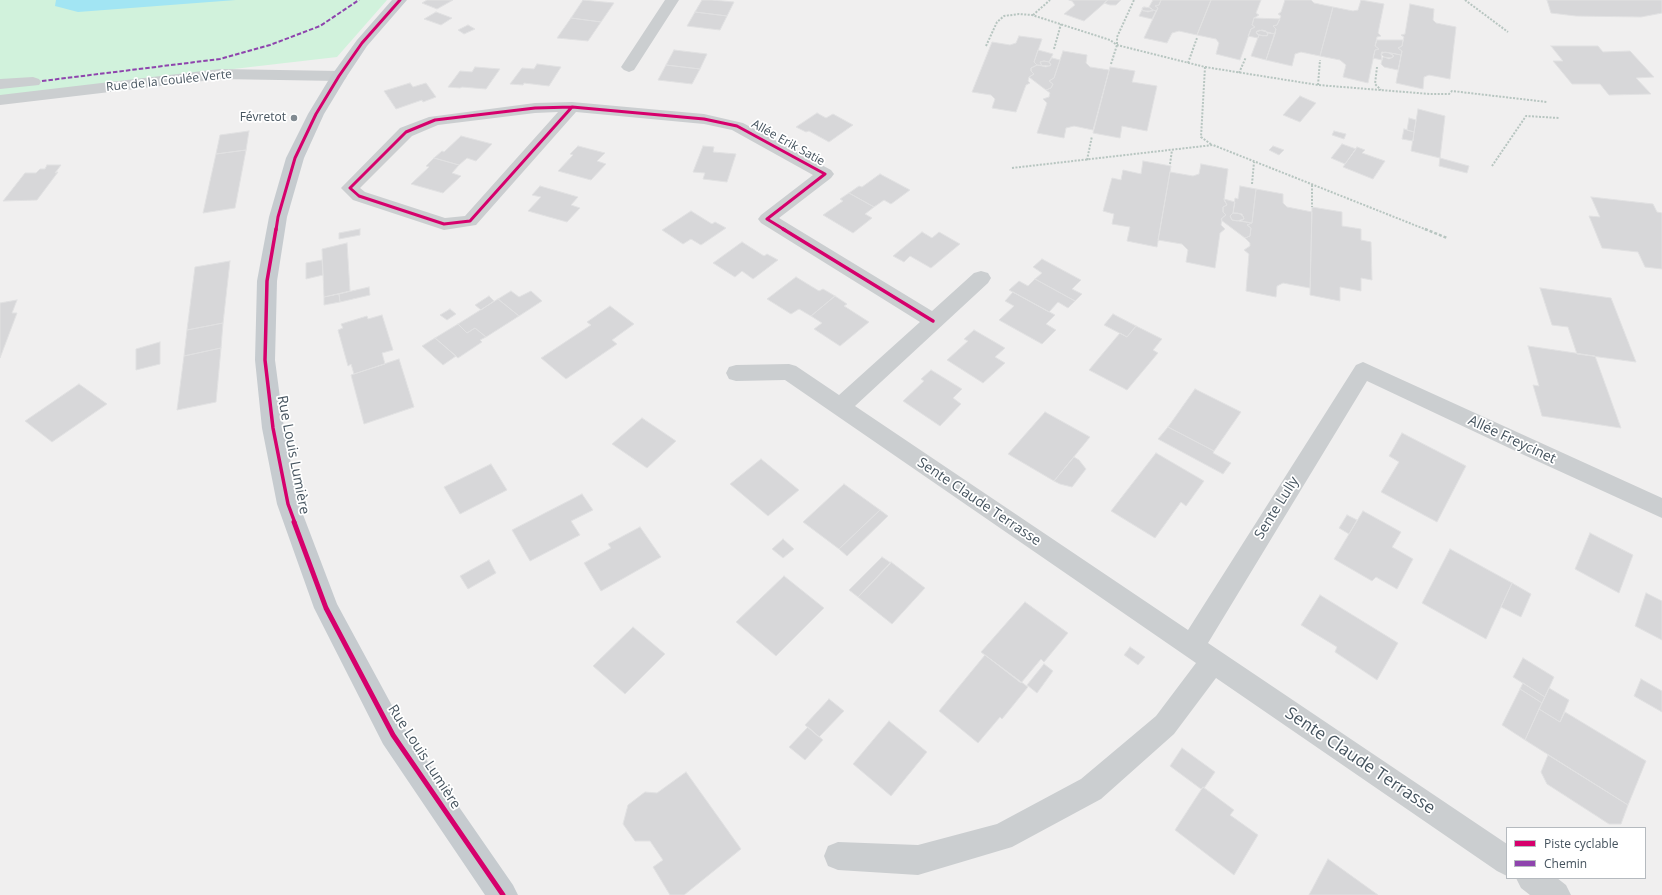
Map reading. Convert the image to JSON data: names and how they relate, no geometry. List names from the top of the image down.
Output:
{
  "streets": {
    "main road": ["Rue Louis Lumière"],
    "street": [
      "Rue de la Coulée Verte",
      "Allée Erik Satie",
      "Allée Freycinet",
      "Sente Claude Terrasse",
      "Sente Lully"
    ]
  },
  "crossings": [
    ["Rue de la Coulée Verte", "Rue Louis Lumière"],
    ["Allée Freycinet", "Sente Lully"],
    ["Sente Claude Terrasse", "Sente Lully"]
  ],
  "places": ["Févretot"],
  "legend": ["Piste cyclable", "Chemin"]
}
